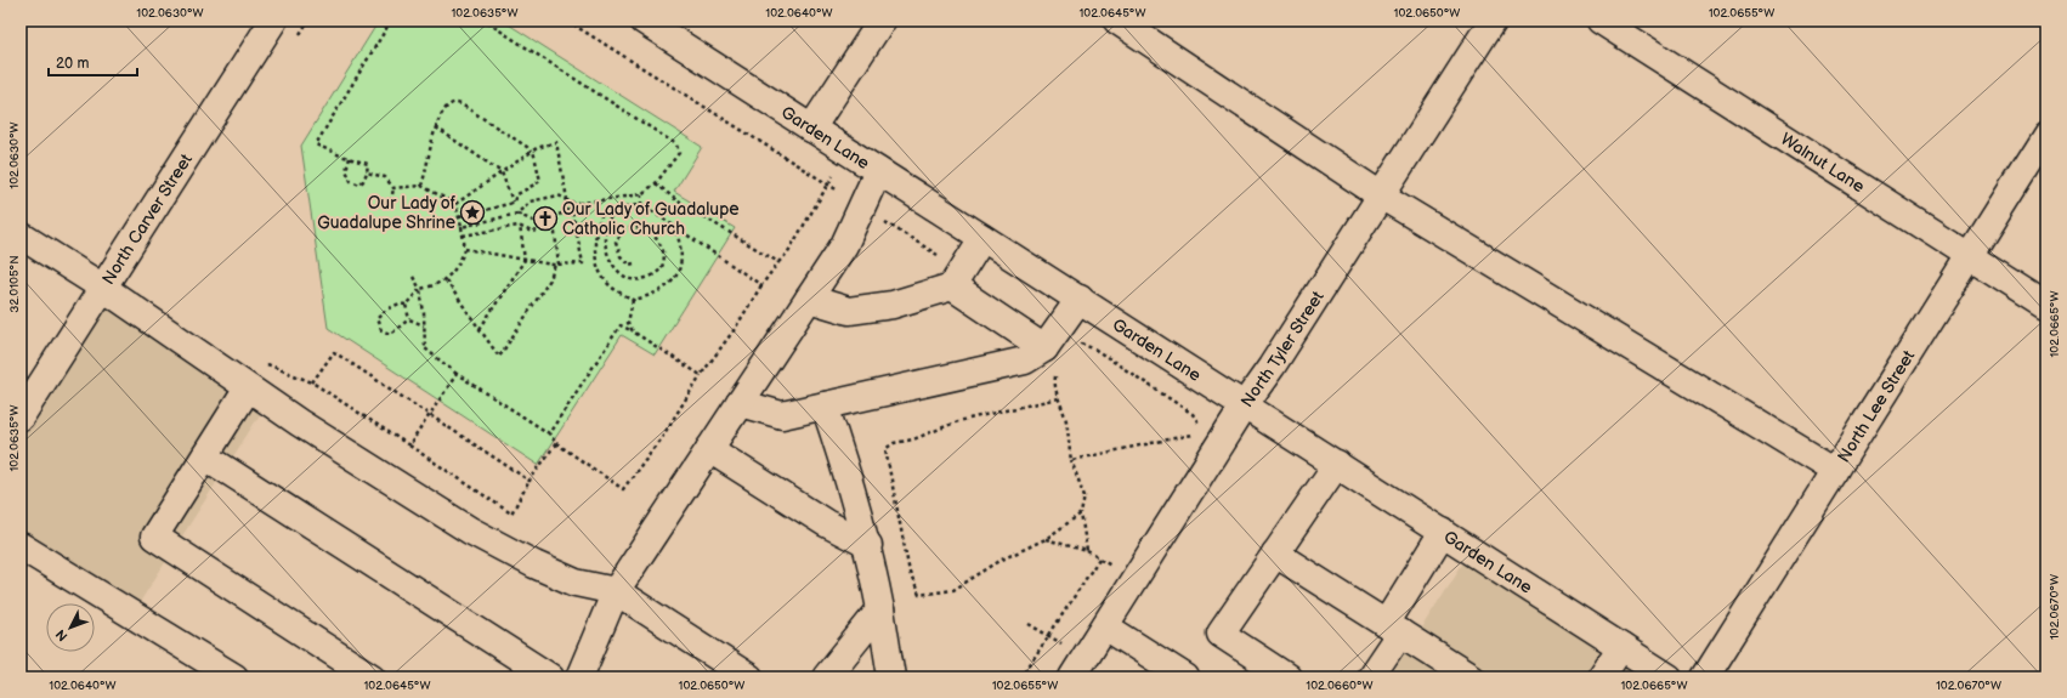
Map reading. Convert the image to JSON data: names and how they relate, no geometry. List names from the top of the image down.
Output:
{
  "streets": {
    "street": [
      "Garden Lane",
      "Walnut Lane",
      "North Carver Street",
      "North Tyler Street",
      "North Lee Street"
    ]
  },
  "crossings": [
    ["Garden Lane", "North Tyler Street"],
    ["Walnut Lane", "North Lee Street"]
  ],
  "places": {
    "place": ["Our Lady of Guadalupe Shrine"],
    "church": ["Our Lady of Guadalupe Catholic Church"]
  },
  "scale_bar": "20 m",
  "north": "bottom left",
  "coordinates": [
    "102.0630°W",
    "102.0635°W",
    "102.0640°W",
    "102.0645°W",
    "102.0650°W",
    "102.0655°W",
    "32.0105°N",
    "102.0665°W",
    "102.0670°W",
    "102.0660°W"
  ]
}
